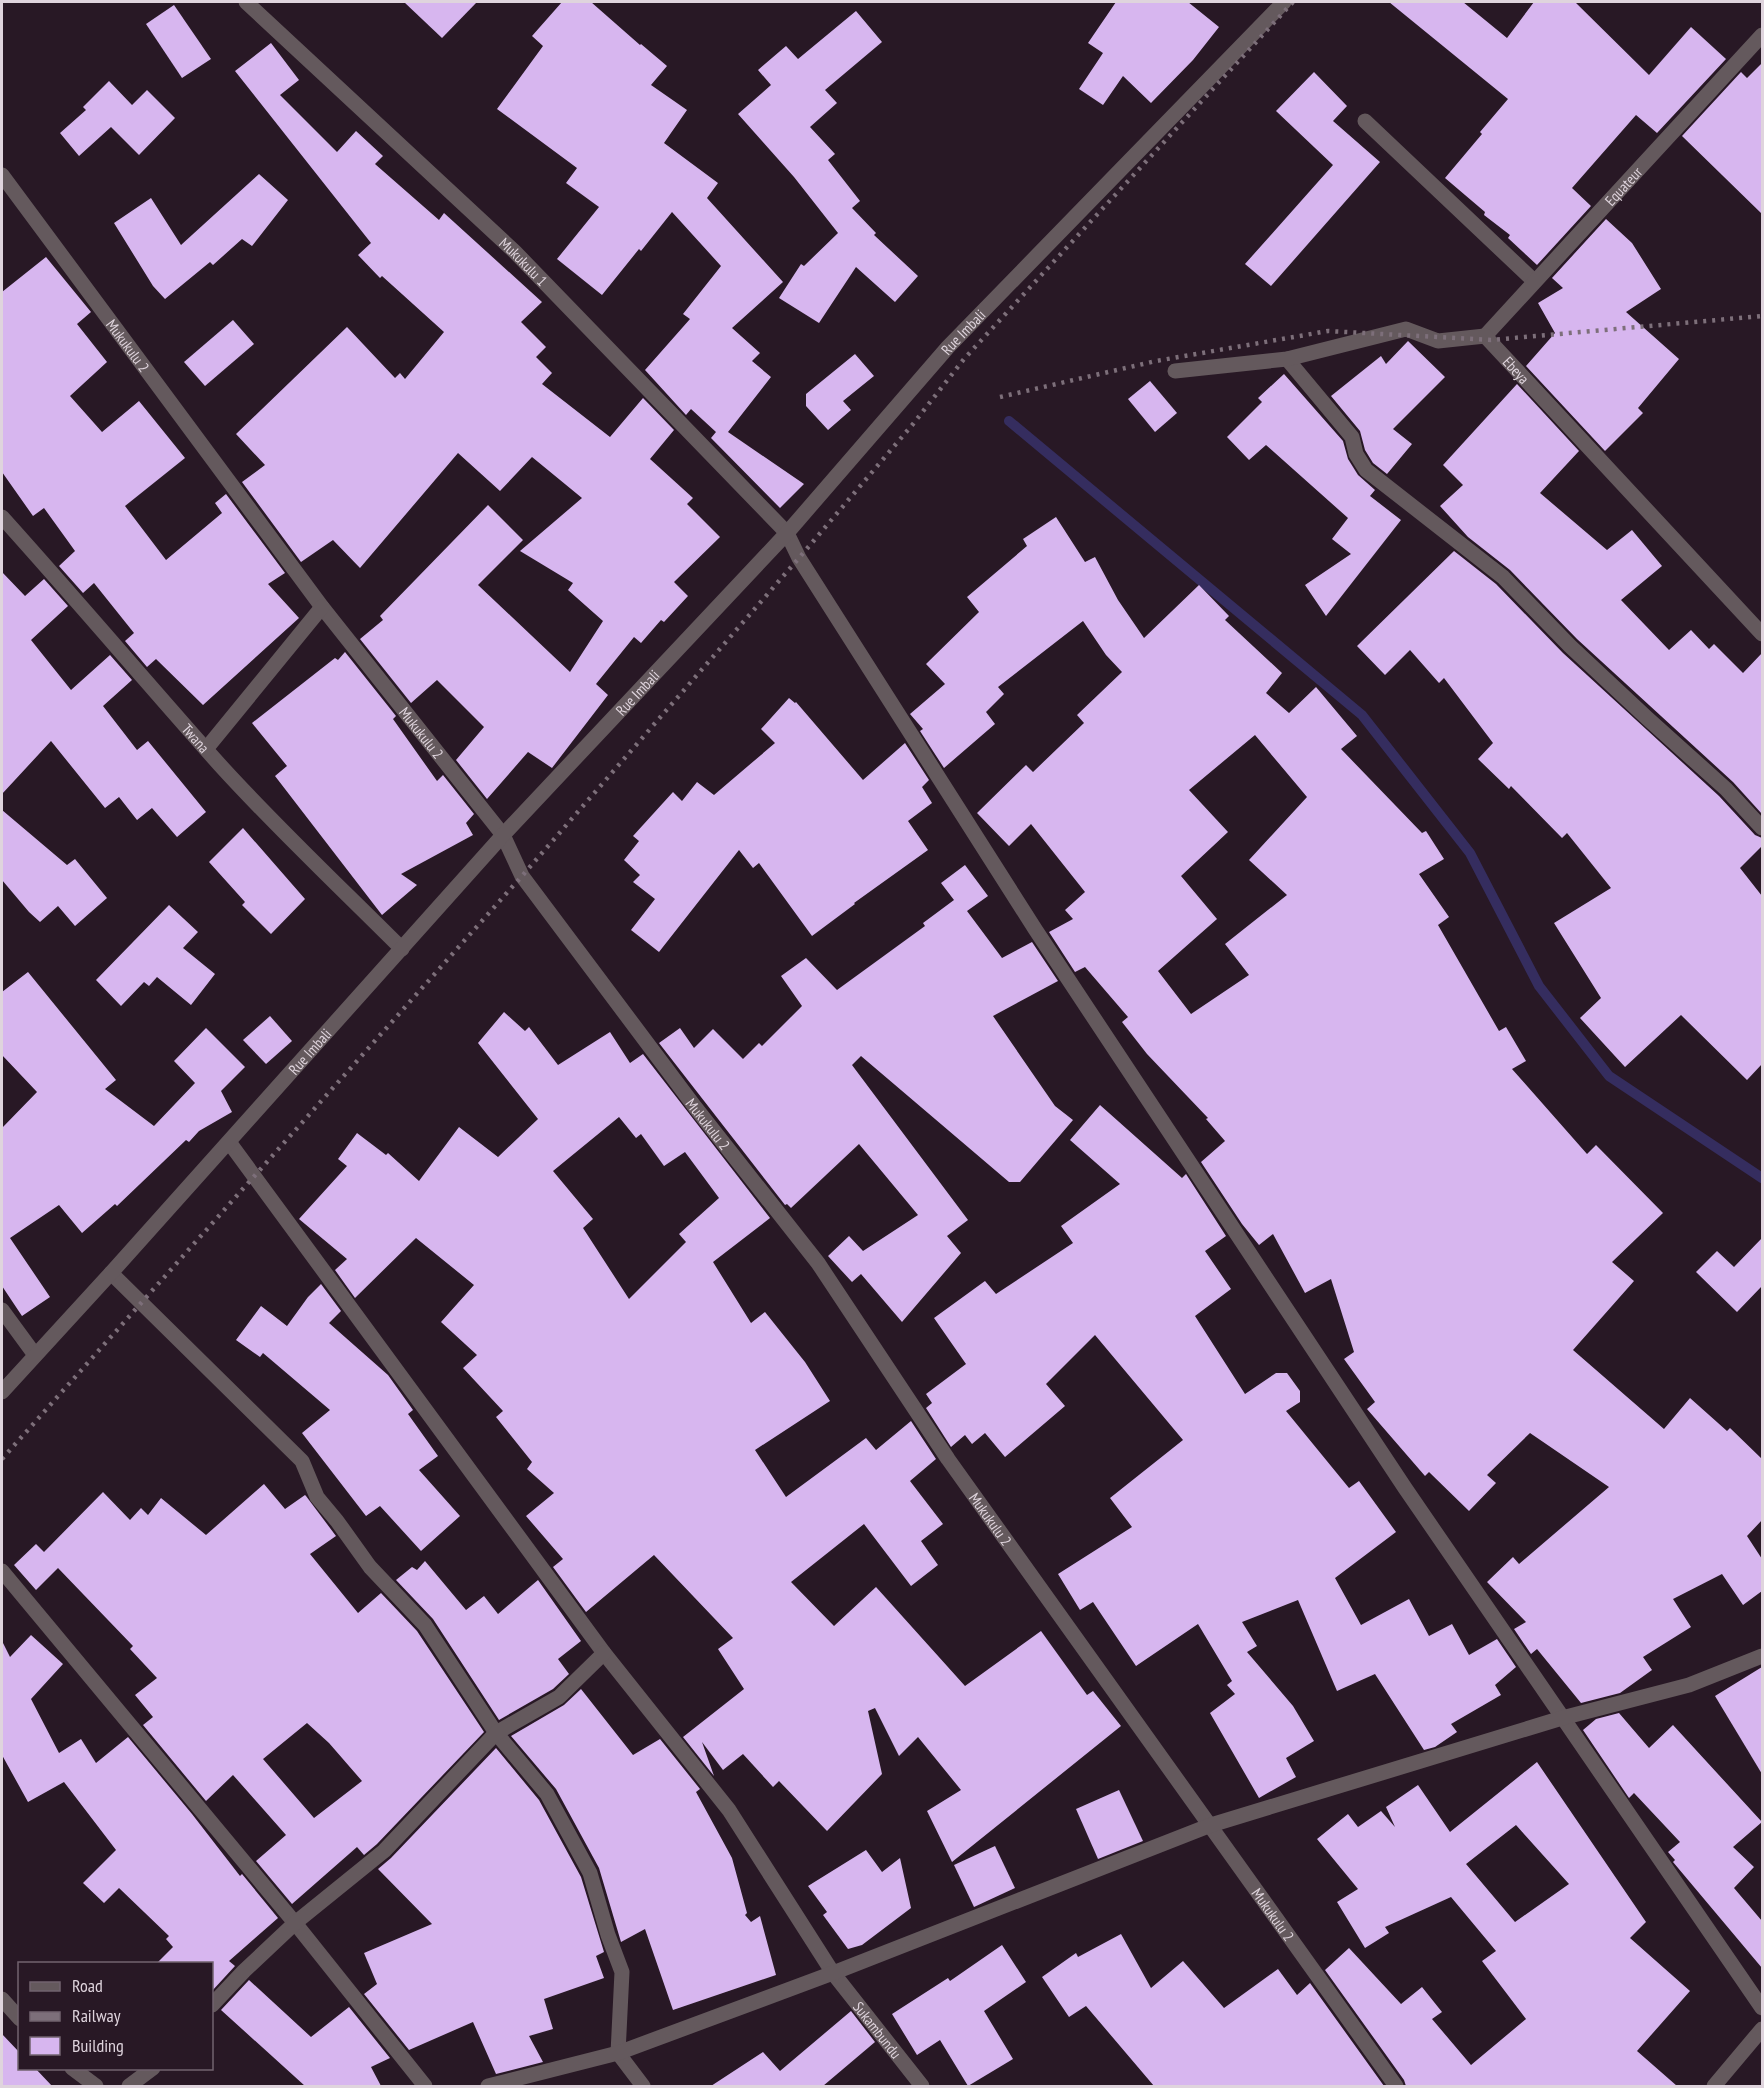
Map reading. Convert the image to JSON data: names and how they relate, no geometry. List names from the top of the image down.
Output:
{
  "streets": {
    "street": [
      "Equateur",
      "Mukukulu 1",
      "Rue Imbali",
      "Mukukulu 2",
      "Ebeya",
      "Twana",
      "Sukambundu"
    ]
  },
  "crossings": [
    ["Equateur", "Ebeya"],
    ["Mukukulu 1", "Rue Imbali"],
    ["Rue Imbali", "Mukukulu 2"],
    ["Rue Imbali", "Twana"],
    ["Rue Imbali", "Sukambundu"]
  ],
  "legend": ["Road", "Railway", "Building"]
}
